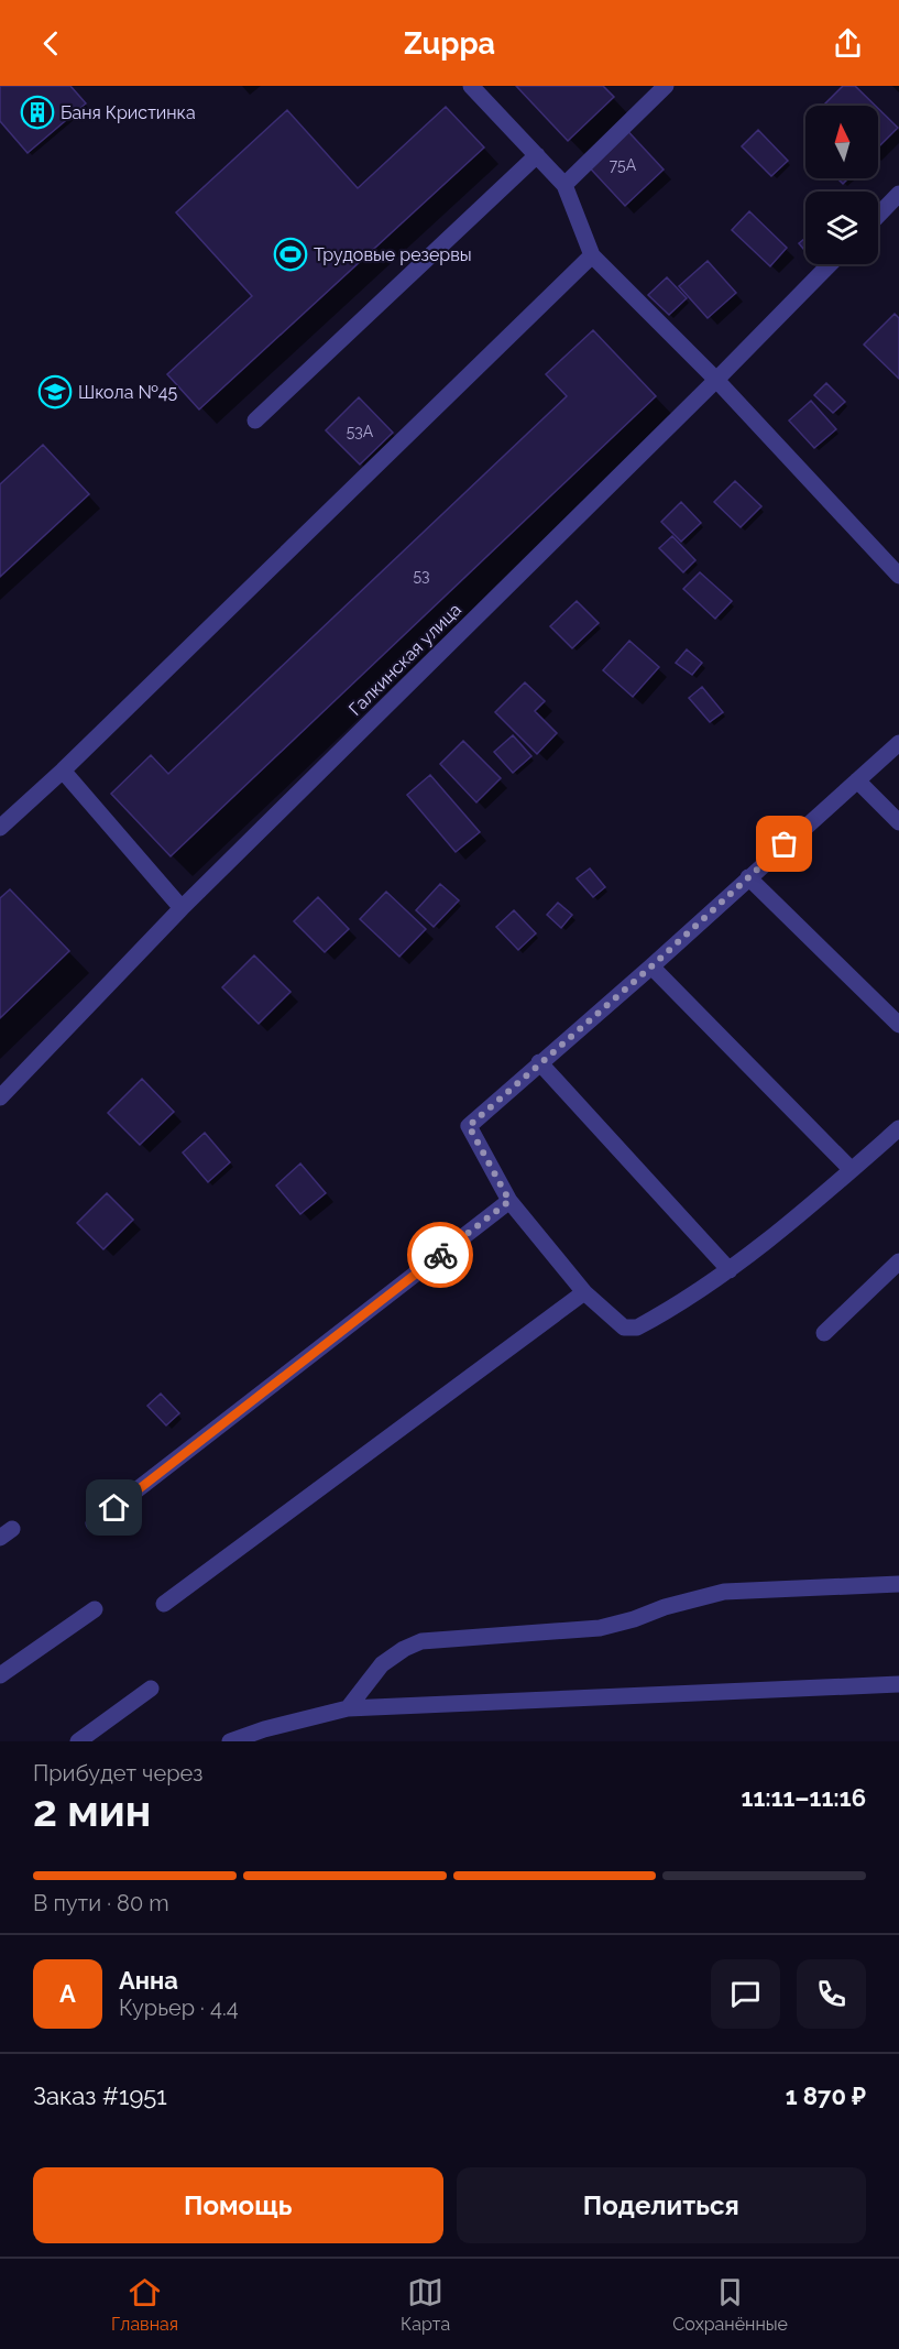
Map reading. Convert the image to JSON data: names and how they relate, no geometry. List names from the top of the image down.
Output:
{
  "streets": {
    "street": ["Галкинская улица"]
  },
  "places": {
    "building": ["Баня Кристинка"],
    "sports": ["Трудовые резервы"],
    "school or university": ["Школа №45"]
  },
  "house_numbers": ["75А", "53А", "53"],
  "north": "top",
  "page": {
    "header": "Zuppa",
    "heading": ["2 мин", "Прибудет через", "11:11–11:16"],
    "panel": [
      "Анна",
      "Курьер · 4.4",
      "Заказ #1951",
      "1 870 ₽"
    ],
    "bar": "В пути · 80 m",
    "round": "А",
    "buttons": ["Помощь", "Поделиться"],
    "tabs": ["Главная", "Карта", "Сохранённые"]
  }
}
